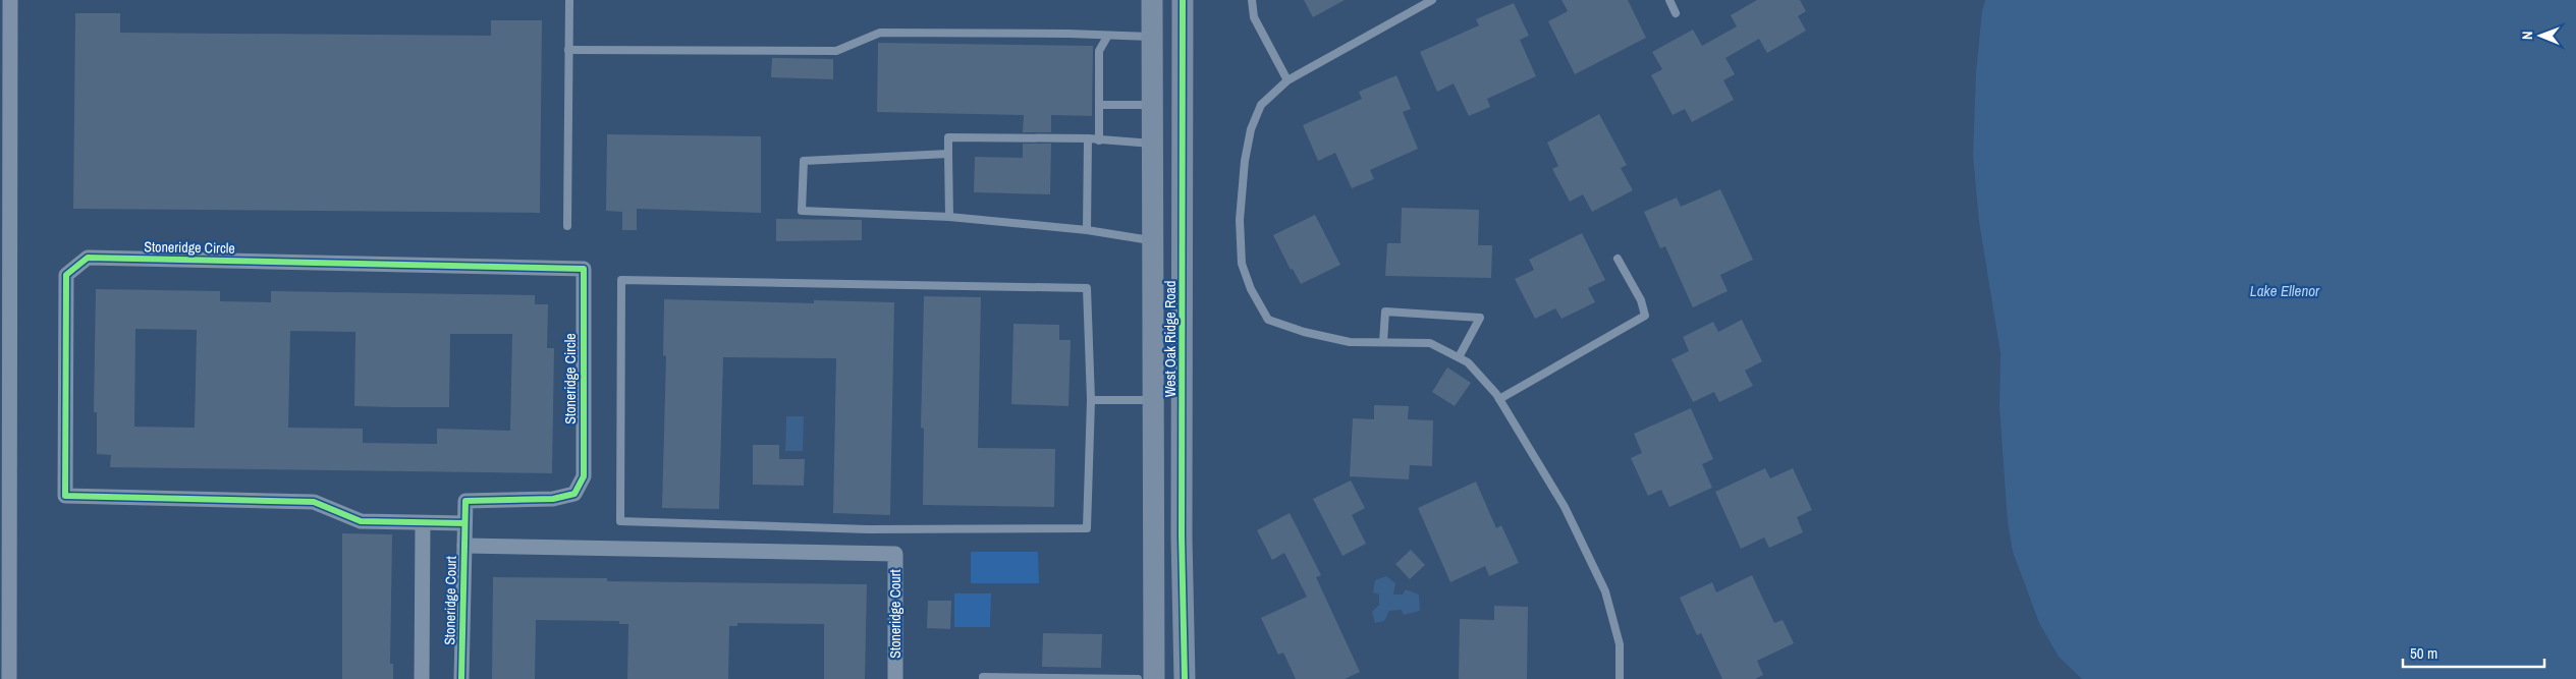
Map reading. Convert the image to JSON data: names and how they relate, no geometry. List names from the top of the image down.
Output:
{
  "streets": {
    "street": ["Stoneridge Circle", "West Oak Ridge Road", "Stoneridge Court"]
  },
  "crossings": [
    ["Stoneridge Circle", "Stoneridge Court"]
  ],
  "water": ["Lake Ellenor"],
  "scale_bar": "50 m",
  "north": "left"
}
